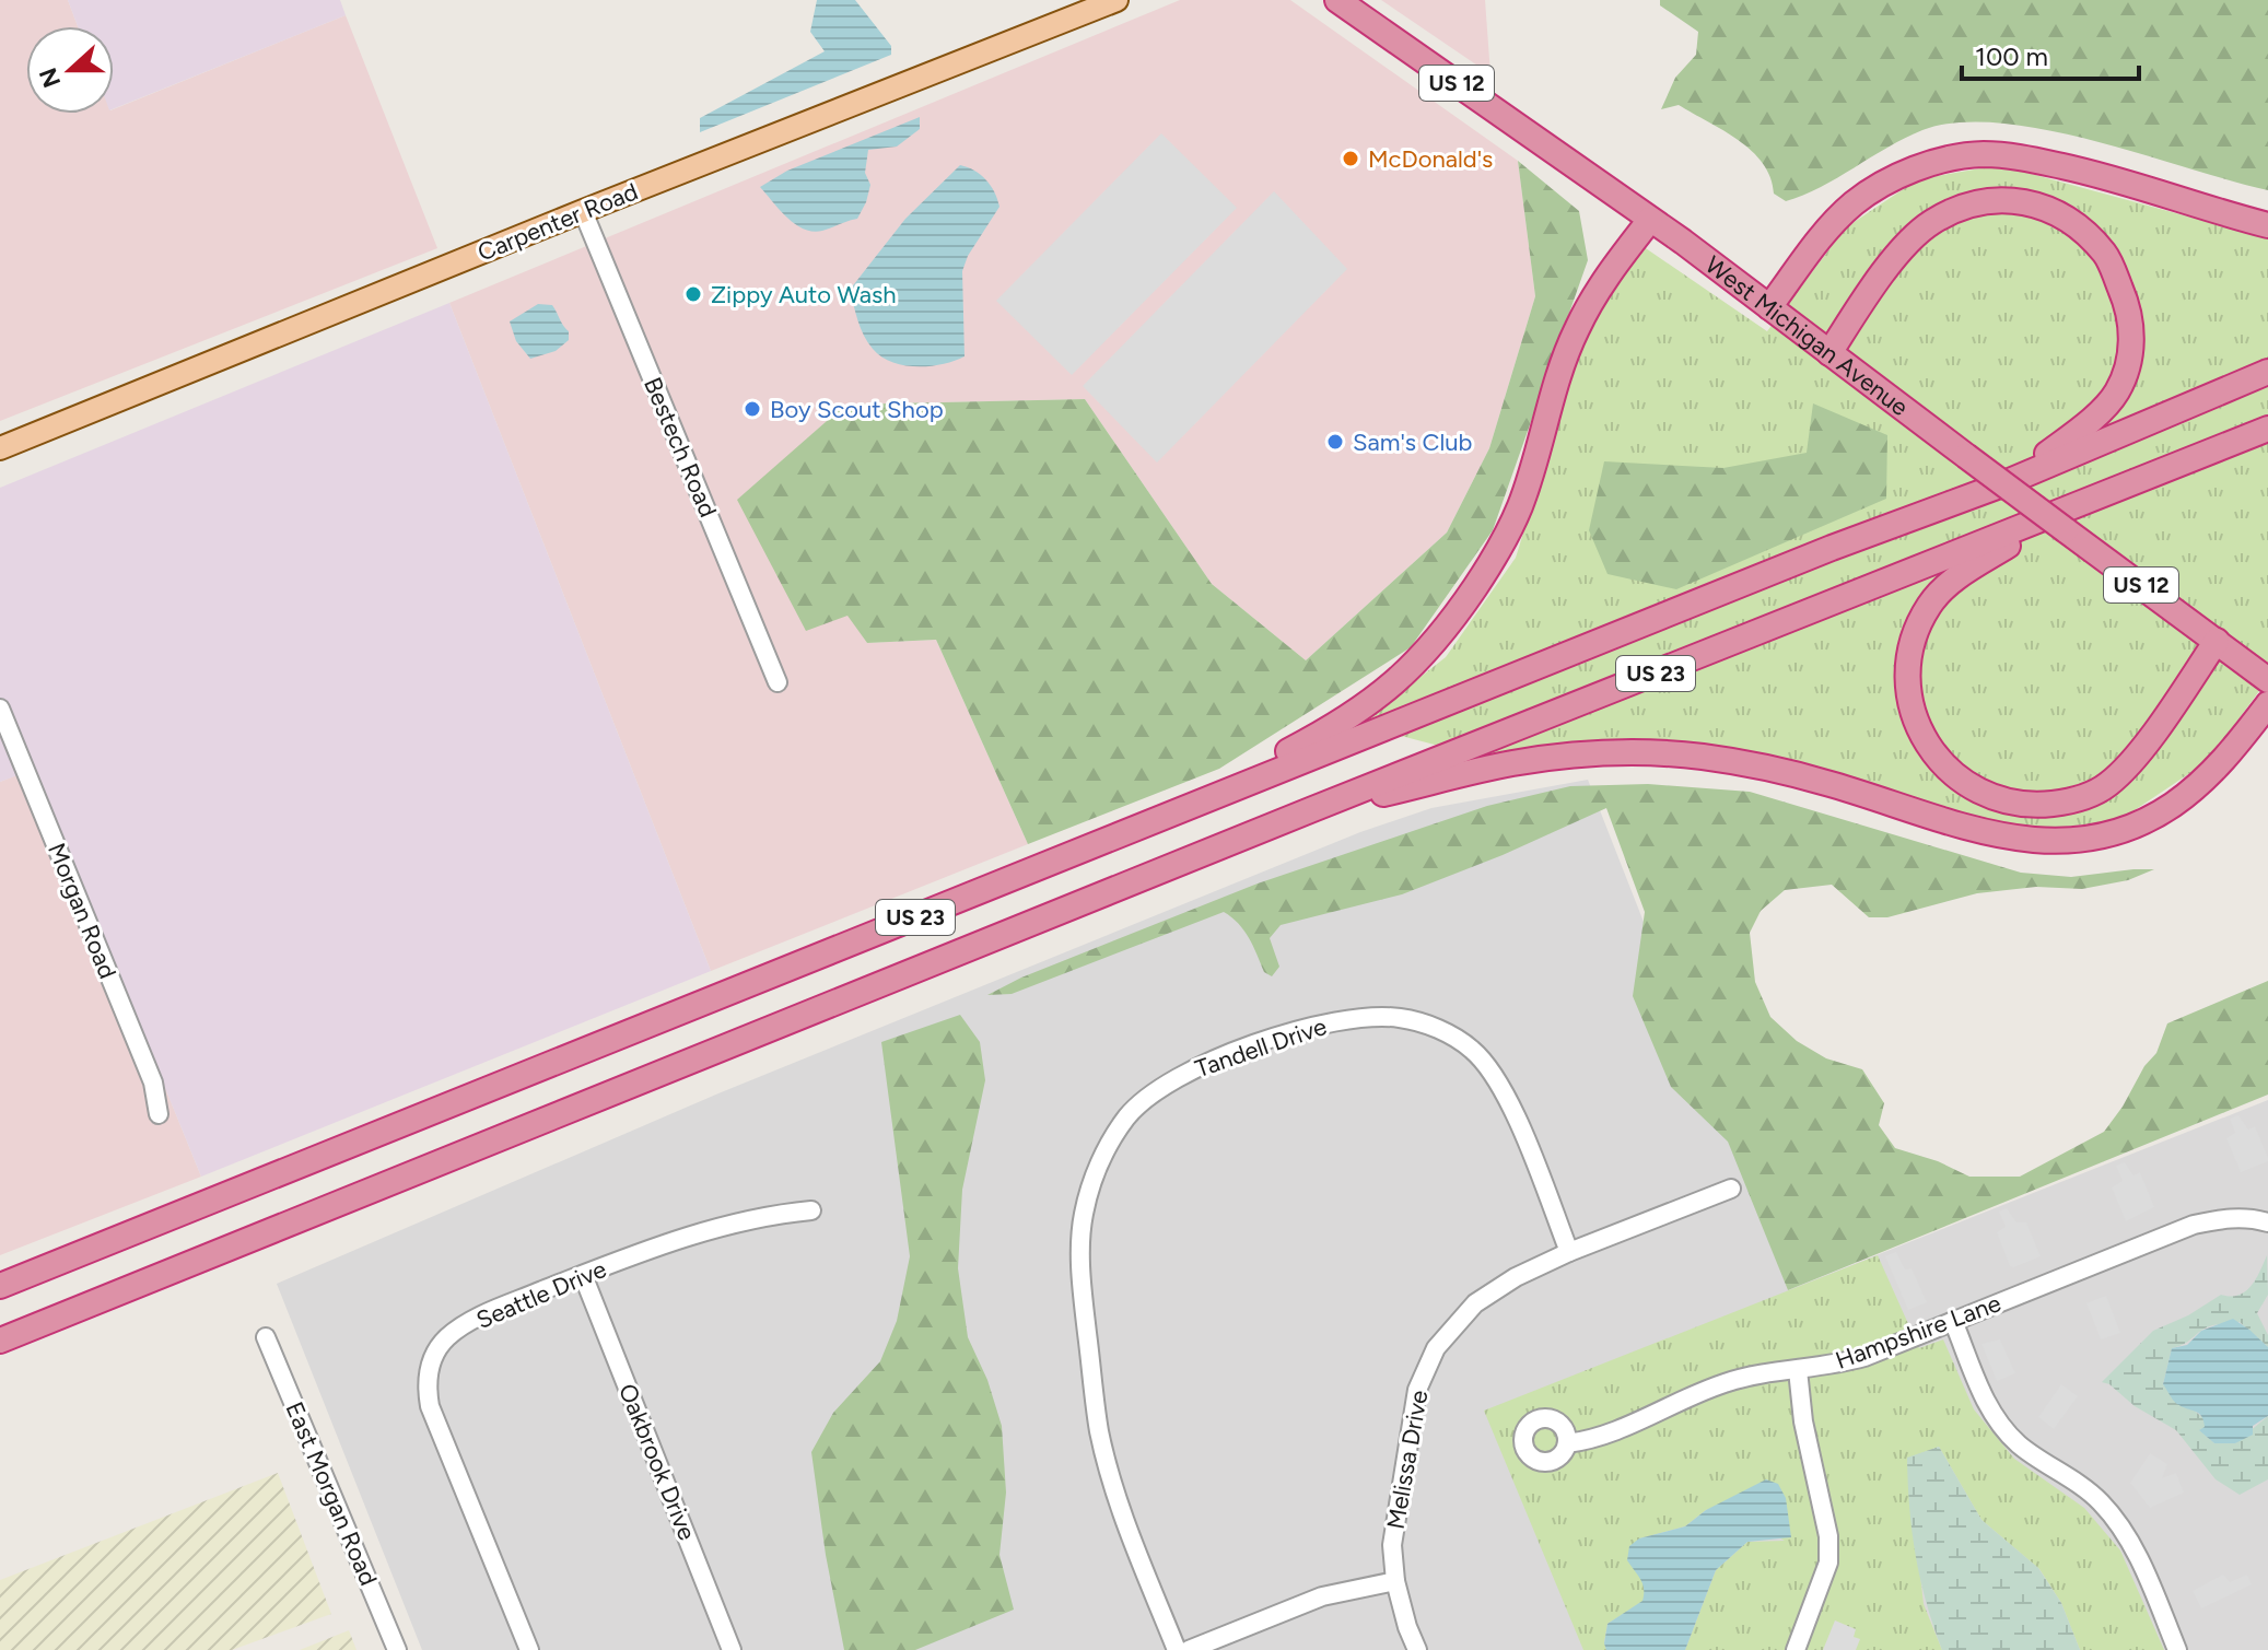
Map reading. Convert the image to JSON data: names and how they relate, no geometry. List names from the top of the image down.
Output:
{
  "streets": {
    "highway": ["US 12", "West Michigan Avenue", "US 23"],
    "main road": ["Carpenter Road"],
    "street": [
      "Bestech Road",
      "Morgan Road",
      "Tandell Drive",
      "Seattle Drive",
      "Hampshire Lane",
      "Melissa Drive",
      "Oakbrook Drive",
      "East Morgan Road"
    ]
  },
  "crossings": [
    ["Carpenter Road", "Bestech Road"],
    ["West Michigan Avenue", "US 23"],
    ["Tandell Drive", "Melissa Drive"],
    ["Seattle Drive", "Oakbrook Drive"]
  ],
  "places": [
    "McDonald's",
    "Zippy Auto Wash",
    "Boy Scout Shop",
    "Sam's Club"
  ],
  "scale_bar": "100 m",
  "north": "left"
}
